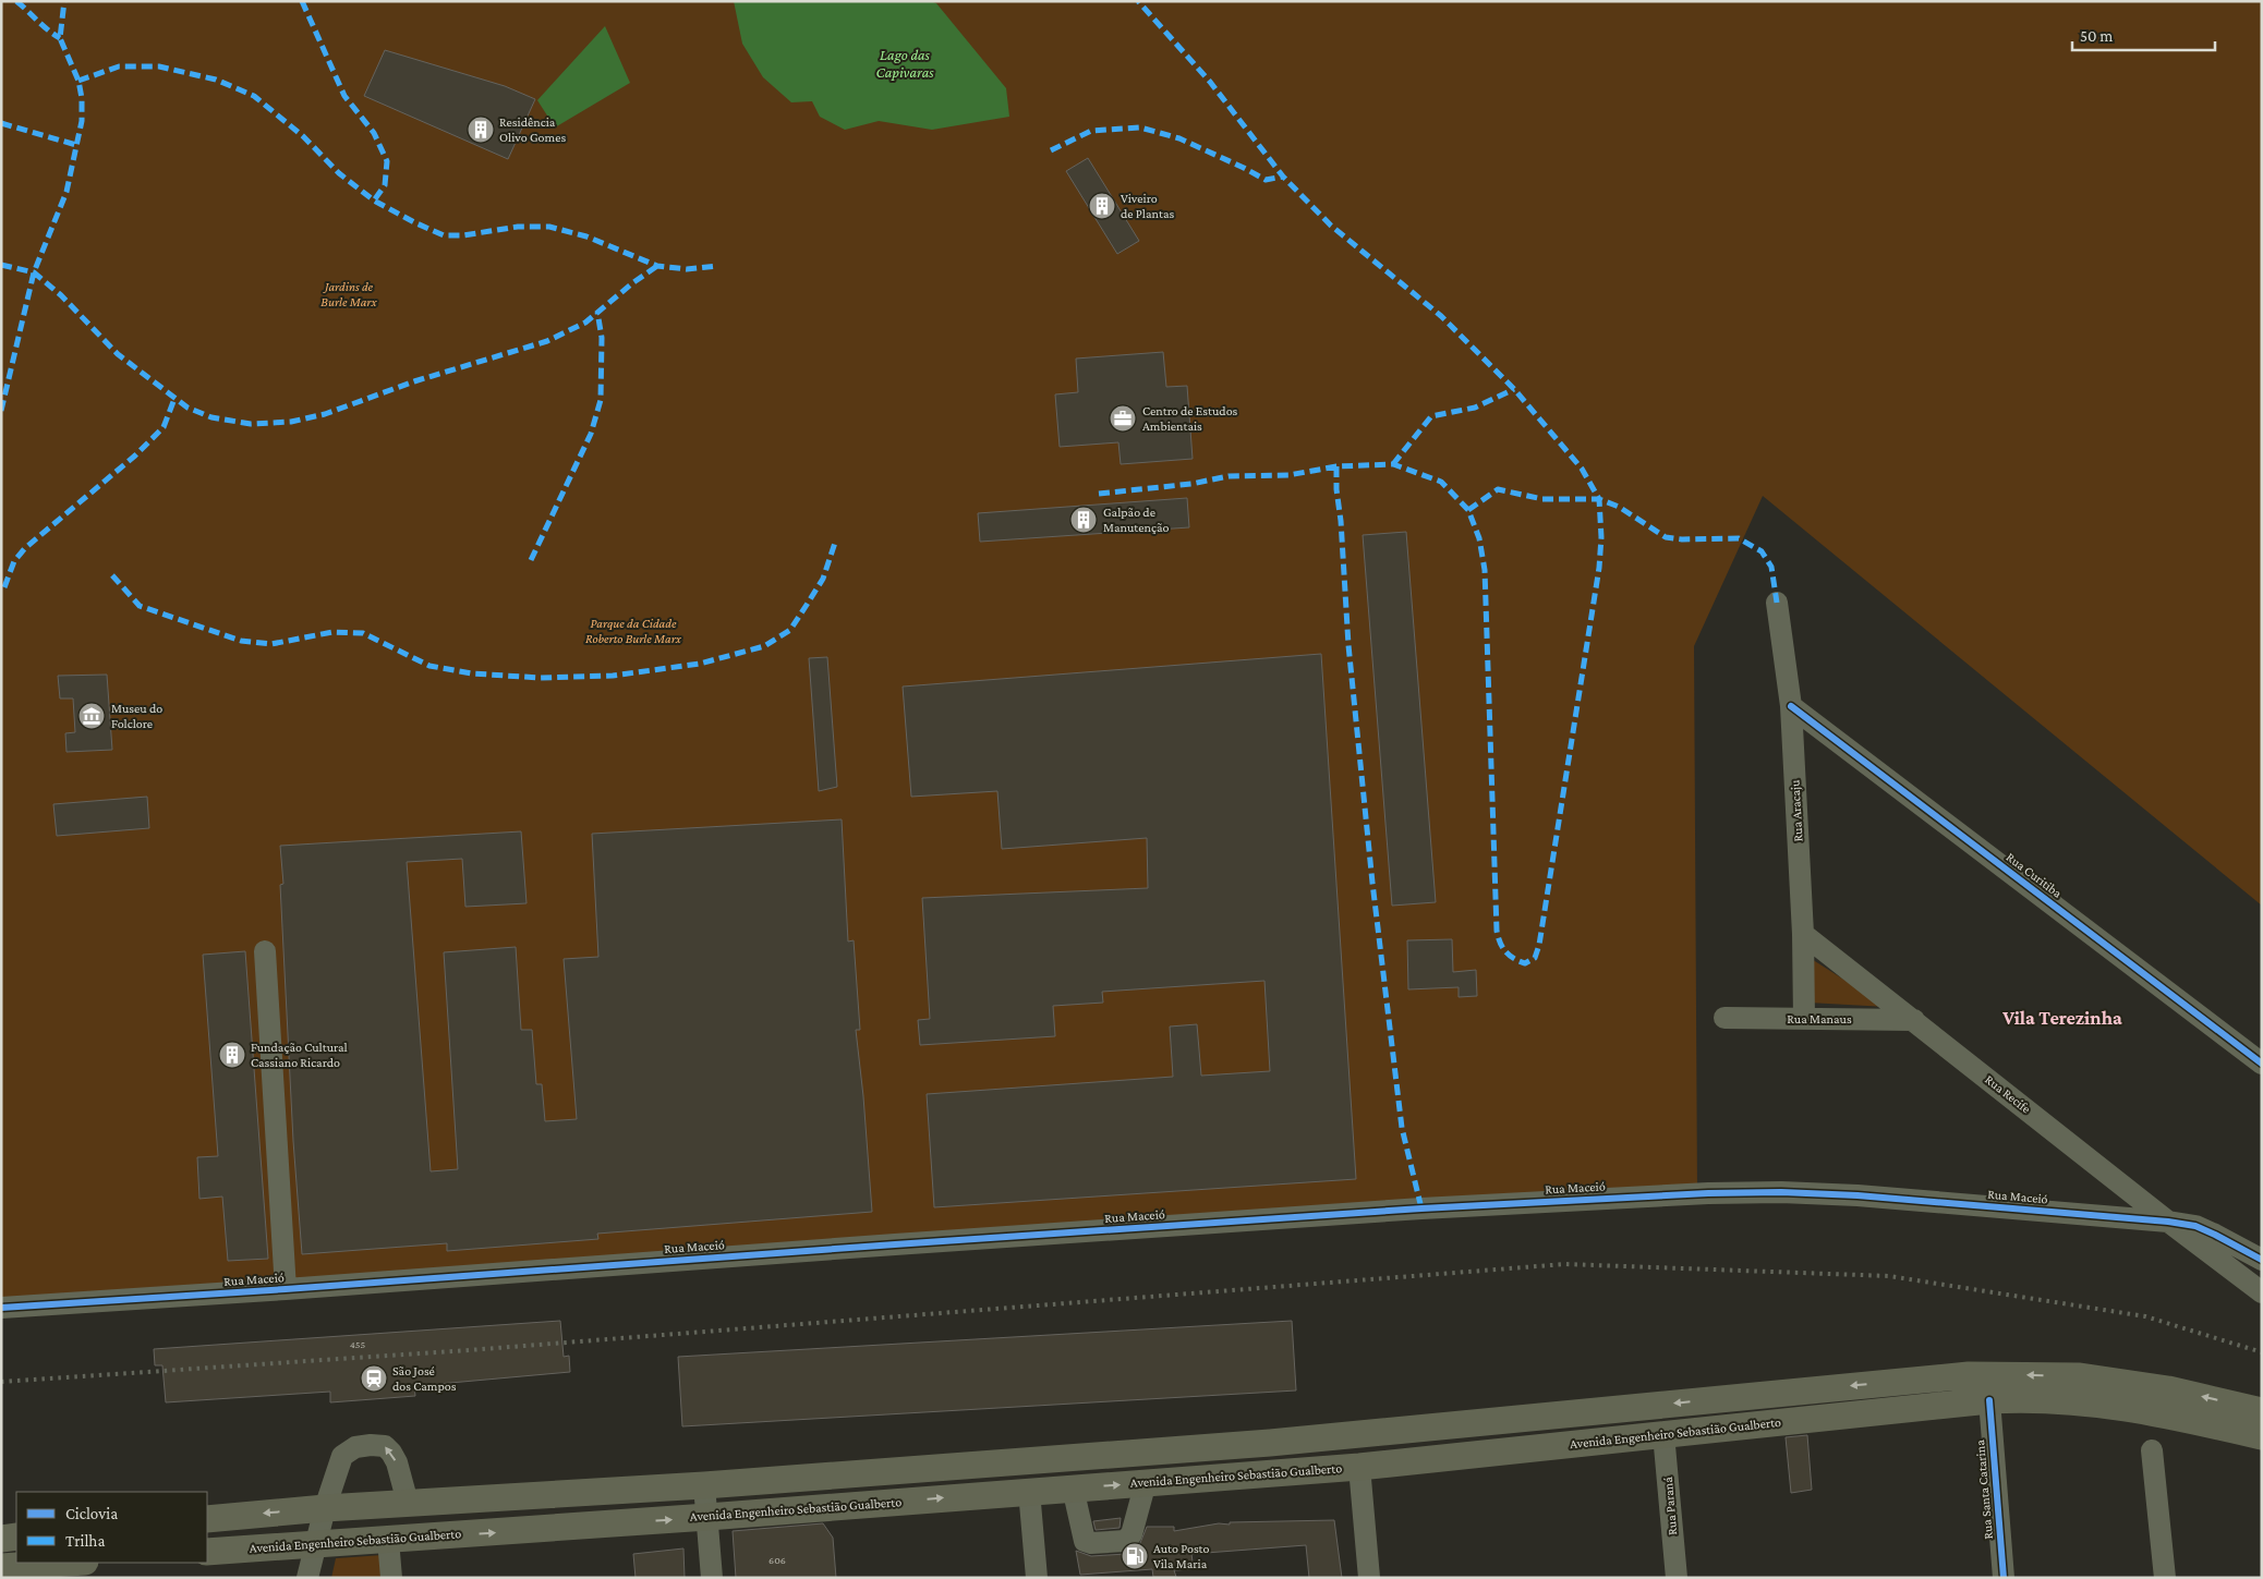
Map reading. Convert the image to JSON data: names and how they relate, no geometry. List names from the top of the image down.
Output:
{
  "streets": {
    "main road": ["Avenida Engenheiro Sebastião Gualberto"],
    "street": [
      "Rua Aracaju",
      "Rua Curitiba",
      "Rua Manaus",
      "Rua Recife",
      "Rua Maceió",
      "Rua Santa Catarina",
      "Rua Paraná"
    ]
  },
  "crossings": [
    ["Rua Aracaju", "Rua Curitiba"],
    ["Rua Aracaju", "Rua Manaus"],
    ["Rua Aracaju", "Rua Recife"],
    ["Rua Manaus", "Rua Recife"],
    ["Rua Recife", "Rua Maceió"],
    ["Avenida Engenheiro Sebastião Gualberto", "Rua Santa Catarina"],
    ["Avenida Engenheiro Sebastião Gualberto", "Rua Paraná"]
  ],
  "districts": ["Vila Terezinha"],
  "water": ["Lago das Capivaras"],
  "parks": ["Jardins de Burle Marx", "Parque da Cidade Roberto Burle Marx"],
  "places": {
    "building": [
      "Residência Olivo Gomes",
      "Viveiro de Plantas",
      "Galpão de Manutenção",
      "Fundação Cultural Cassiano Ricardo"
    ],
    "office": ["Centro de Estudos Ambientais"],
    "museum": ["Museu do Folclore"],
    "station": ["São José dos Campos"],
    "fuel station": ["Auto Posto Vila Maria"]
  },
  "house_numbers": ["455", "606"],
  "legend": ["Ciclovia", "Trilha"],
  "scale_bar": "50 m"
}
